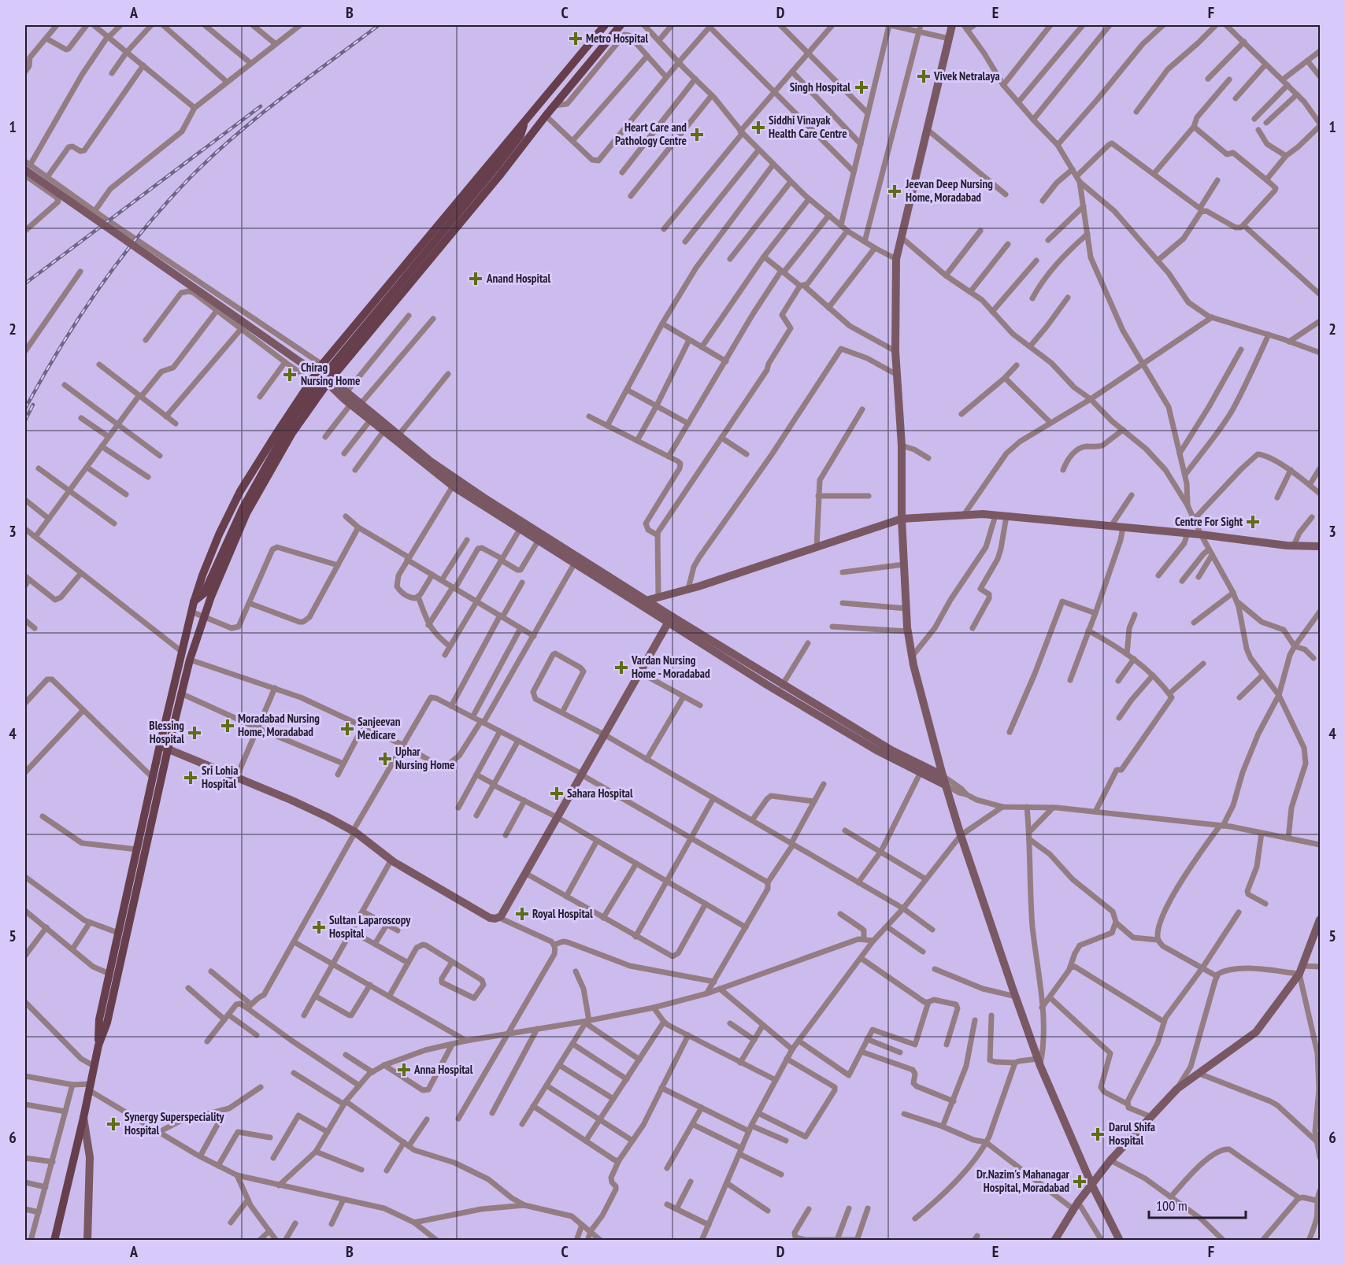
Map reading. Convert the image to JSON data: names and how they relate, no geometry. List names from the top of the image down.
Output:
{
  "places": {
    "health": [
      "Metro Hospital",
      "Vivek Netralaya",
      "Singh Hospital",
      "Siddhi Vinayak Health Care Centre",
      "Heart Care and Pathology Centre",
      "Jeevan Deep Nursing Home, Moradabad",
      "Anand Hospital",
      "Chirag Nursing Home",
      "Centre For Sight",
      "Vardan Nursing Home - Moradabad",
      "Moradabad Nursing Home, Moradabad",
      "Sanjeevan Medicare",
      "Blessing Hospital",
      "Uphar Nursing Home",
      "Sri Lohia Hospital",
      "Sahara Hospital",
      "Royal Hospital",
      "Sultan Laparoscopy Hospital",
      "Anna Hospital",
      "Synergy Superspeciality Hospital",
      "Darul Shifa Hospital",
      "Dr.Nazim's Mahanagar Hospital, Moradabad"
    ]
  },
  "scale_bar": "100 m",
  "grid": {
    "columns": [
      "A",
      "B",
      "C",
      "D",
      "E",
      "F"
    ],
    "rows": [
      "1",
      "2",
      "3",
      "4",
      "5",
      "6"
    ]
  }
}
